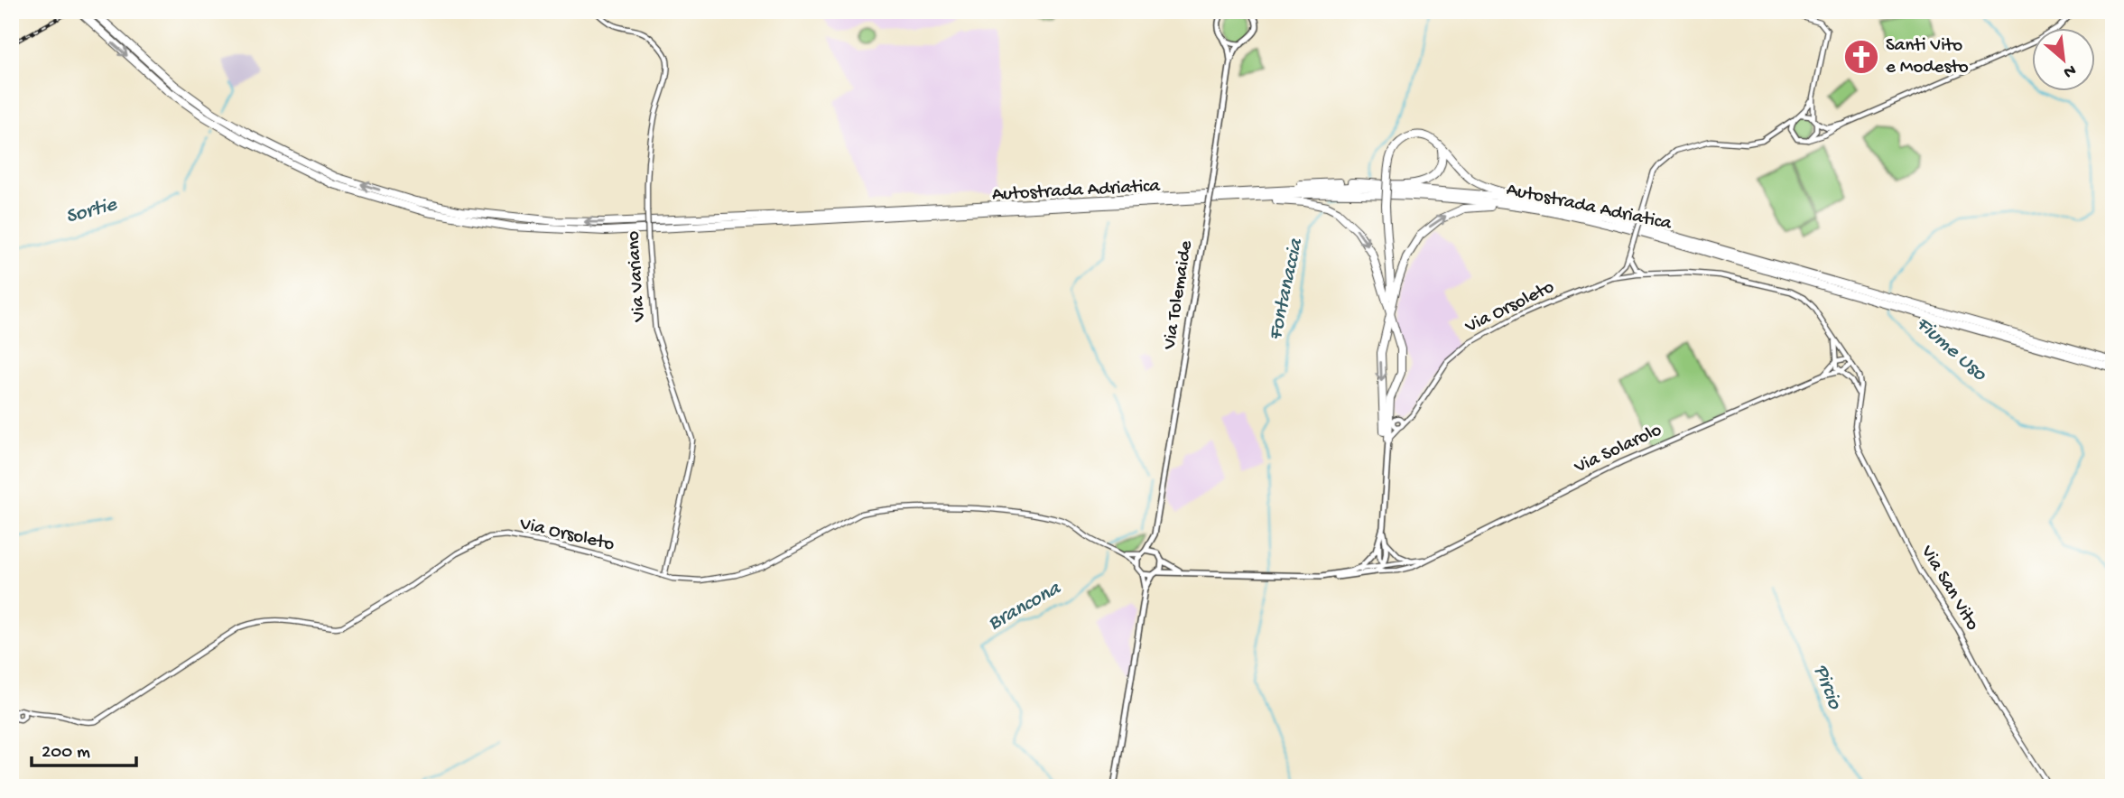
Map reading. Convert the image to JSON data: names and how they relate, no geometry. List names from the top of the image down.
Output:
{
  "streets": {
    "highway": ["Autostrada Adriatica"],
    "main road": ["Via Tolemaide"],
    "street": [
      "Via Variano",
      "Via Orsoleto",
      "Via Solarolo",
      "Via San Vito"
    ]
  },
  "crossings": [
    ["Via Variano", "Via Orsoleto"],
    ["Via Tolemaide", "Via Orsoleto"],
    ["Via Orsoleto", "Via San Vito"],
    ["Via Solarolo", "Via San Vito"]
  ],
  "water": [
    "Sortie",
    "Fontanaccia",
    "Fiume Uso",
    "Brancona",
    "Pircio"
  ],
  "places": {
    "church": ["Santi Vito e Modesto"]
  },
  "scale_bar": "200 m",
  "north": "bottom right"
}
